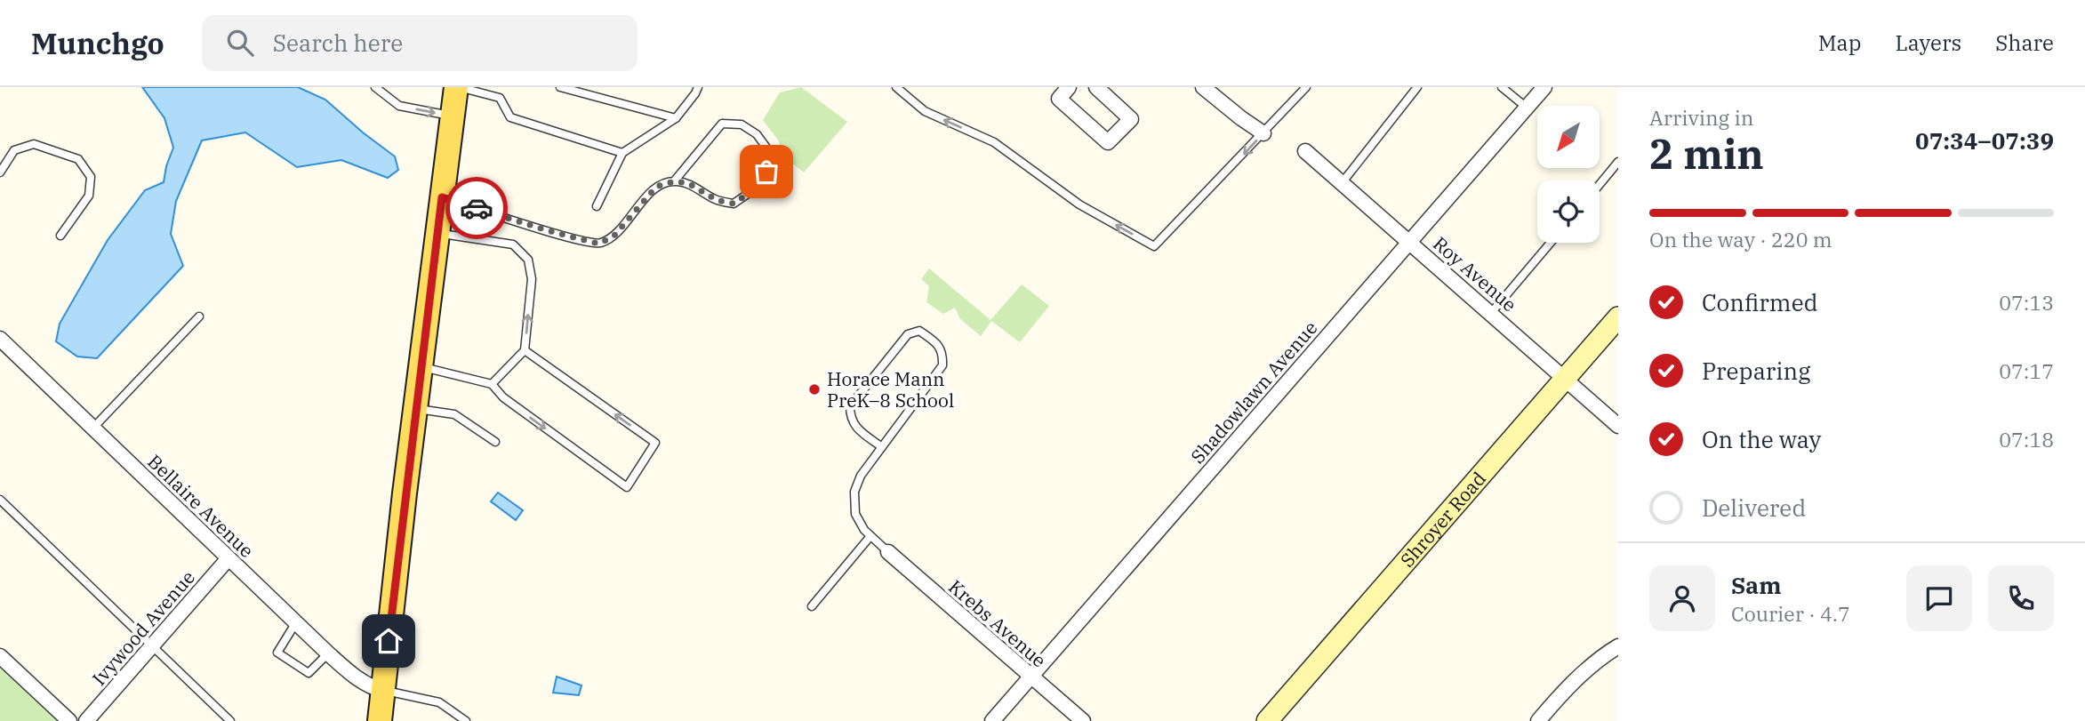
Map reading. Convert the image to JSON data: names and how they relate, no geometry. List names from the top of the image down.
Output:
{
  "streets": {
    "main road": ["Shroyer Road"],
    "street": [
      "Roy Avenue",
      "Shadowlawn Avenue",
      "Bellaire Avenue",
      "Krebs Avenue",
      "Ivywood Avenue"
    ]
  },
  "crossings": [
    ["Roy Avenue", "Shadowlawn Avenue"],
    ["Roy Avenue", "Shroyer Road"],
    ["Shadowlawn Avenue", "Krebs Avenue"],
    ["Bellaire Avenue", "Ivywood Avenue"]
  ],
  "places": ["Horace Mann PreK–8 School"],
  "north": "bottom left",
  "page": {
    "header": "Munchgo",
    "search": "Search here",
    "nav": ["Map", "Layers", "Share"],
    "heading": ["2 min", "Arriving in", "07:34–07:39"],
    "panel": ["Sam", "Courier · 4.7"],
    "bar": "On the way · 220 m",
    "list": [
      ["Confirmed", "07:13"],
      ["Preparing", "07:17"],
      ["On the way", "07:18"],
      "Delivered"
    ]
  }
}
